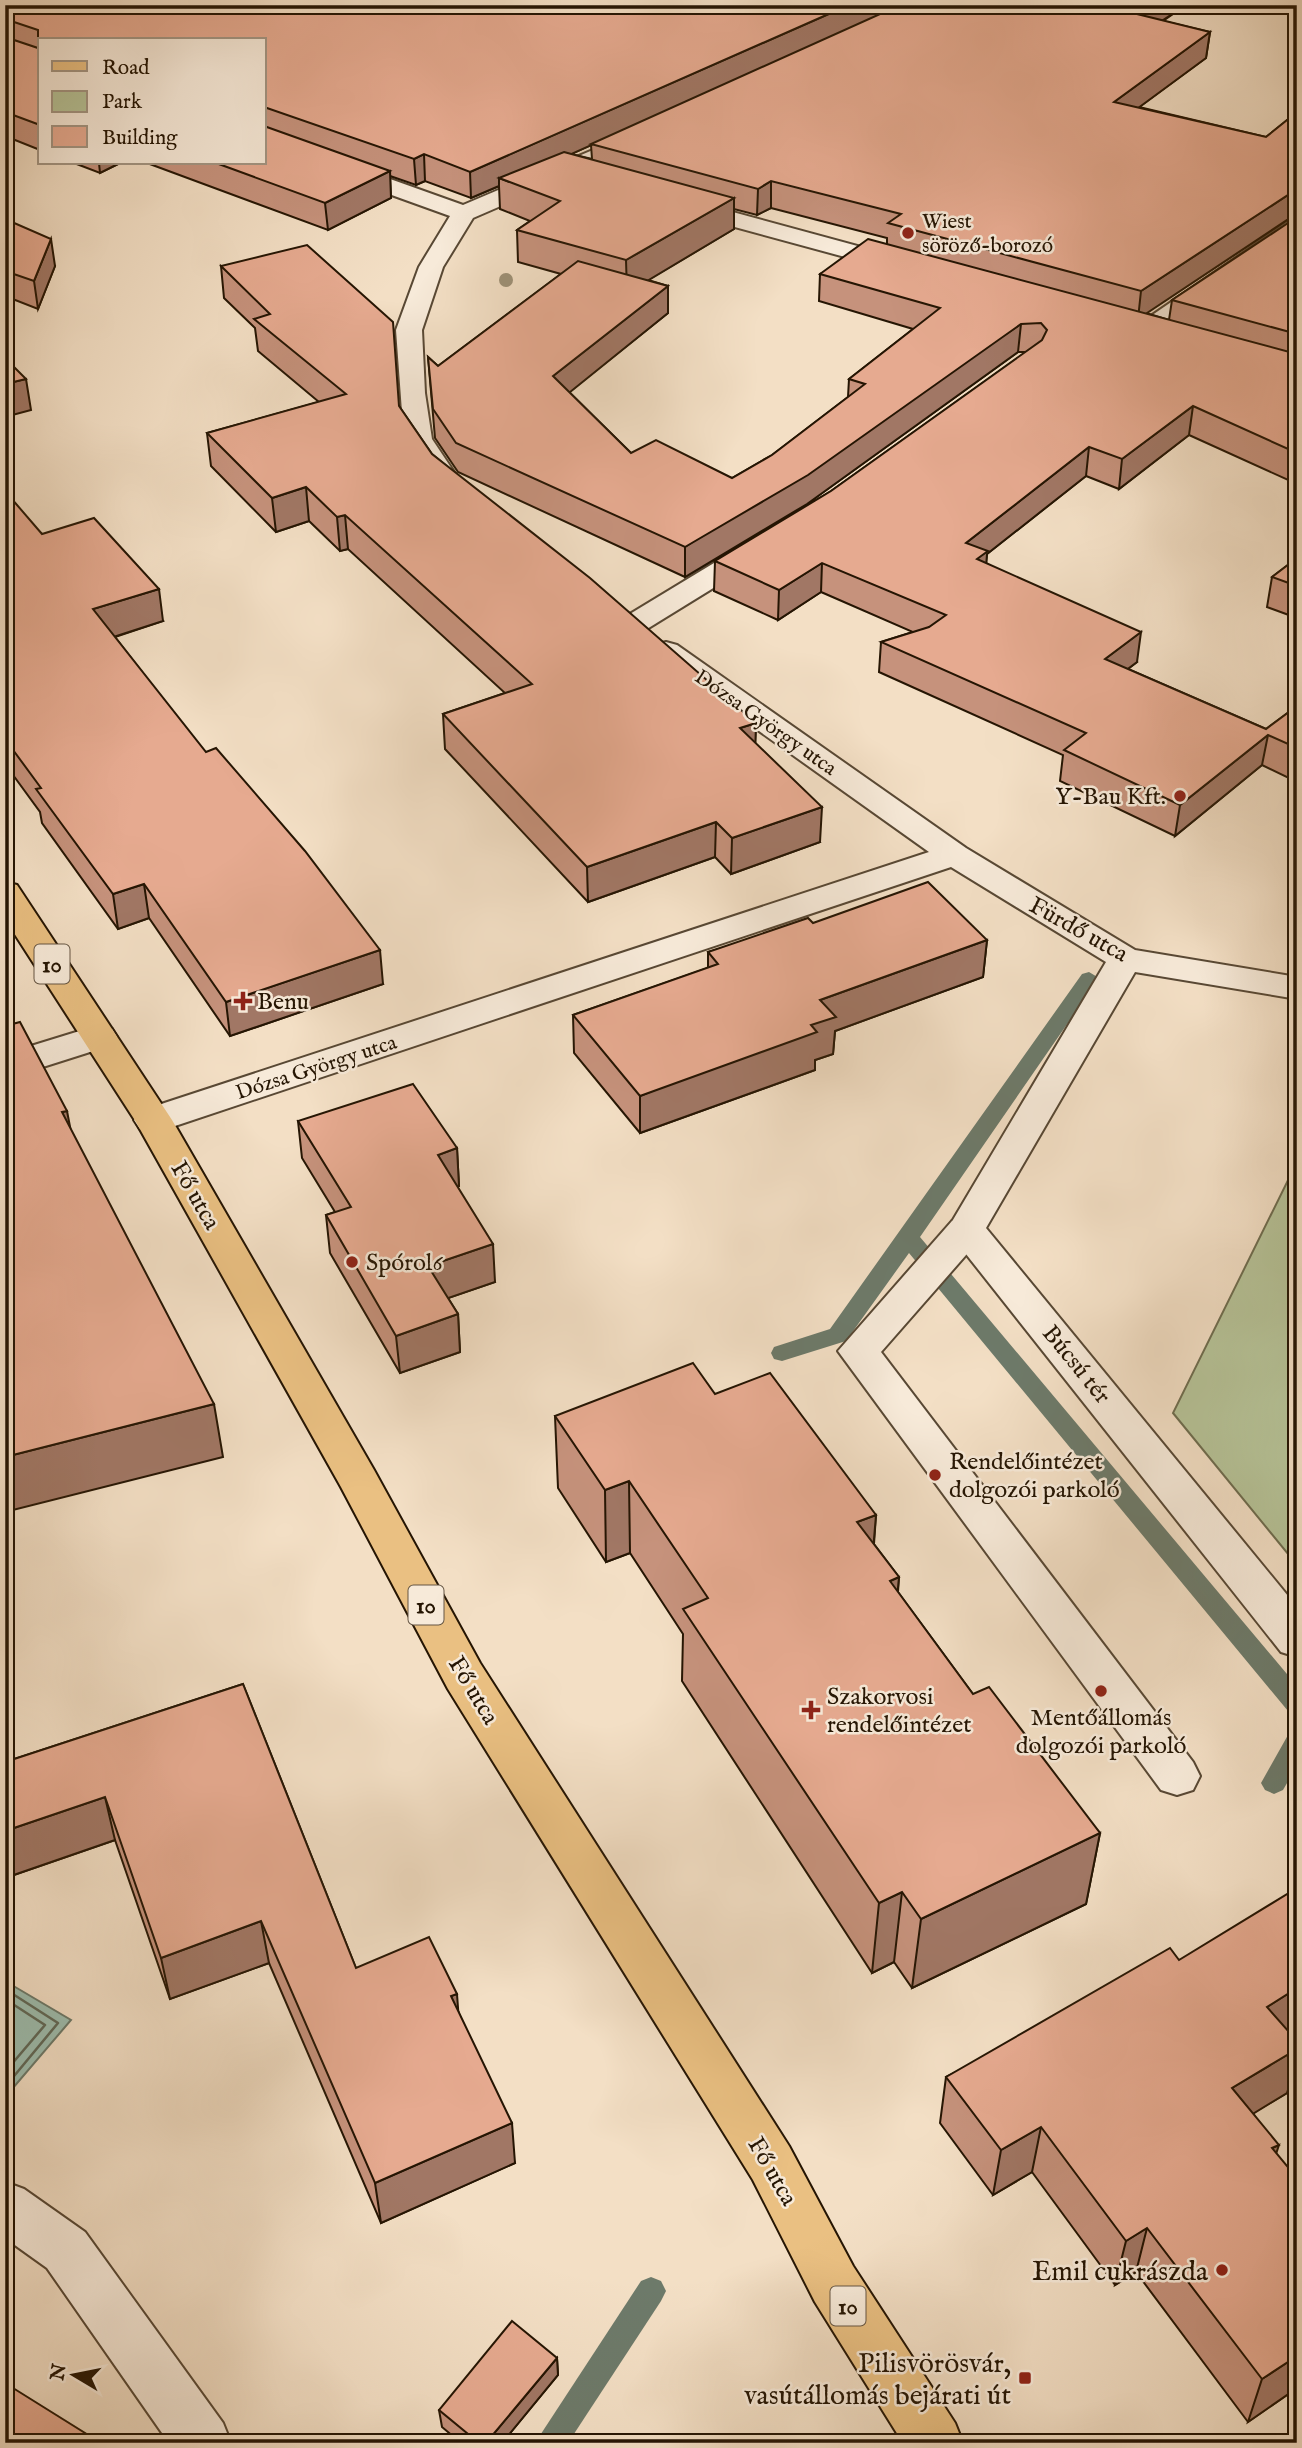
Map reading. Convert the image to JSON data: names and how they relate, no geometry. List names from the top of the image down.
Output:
{
  "streets": {
    "main road": ["10", "Fő utca"],
    "street": ["Dózsa György utca", "Fürdő utca", "Búcsú tér"]
  },
  "crossings": [
    ["Dózsa György utca", "Fürdő utca"],
    ["Dózsa György utca", "Fő utca"]
  ],
  "places": {
    "other": [
      "Wiest söröző-borozó",
      "Y-Bau Kft.",
      "Spórol6",
      "Rendelőintézet dolgozói parkoló",
      "Mentőállomás dolgozói parkoló",
      "Emil cukrászda"
    ],
    "health": ["Benu", "Szakorvosi rendelőintézet"],
    "transit": ["Pilisvörösvár, vasútállomás bejárati út"]
  },
  "legend": ["Road", "Park", "Building"],
  "north": "left"
}
